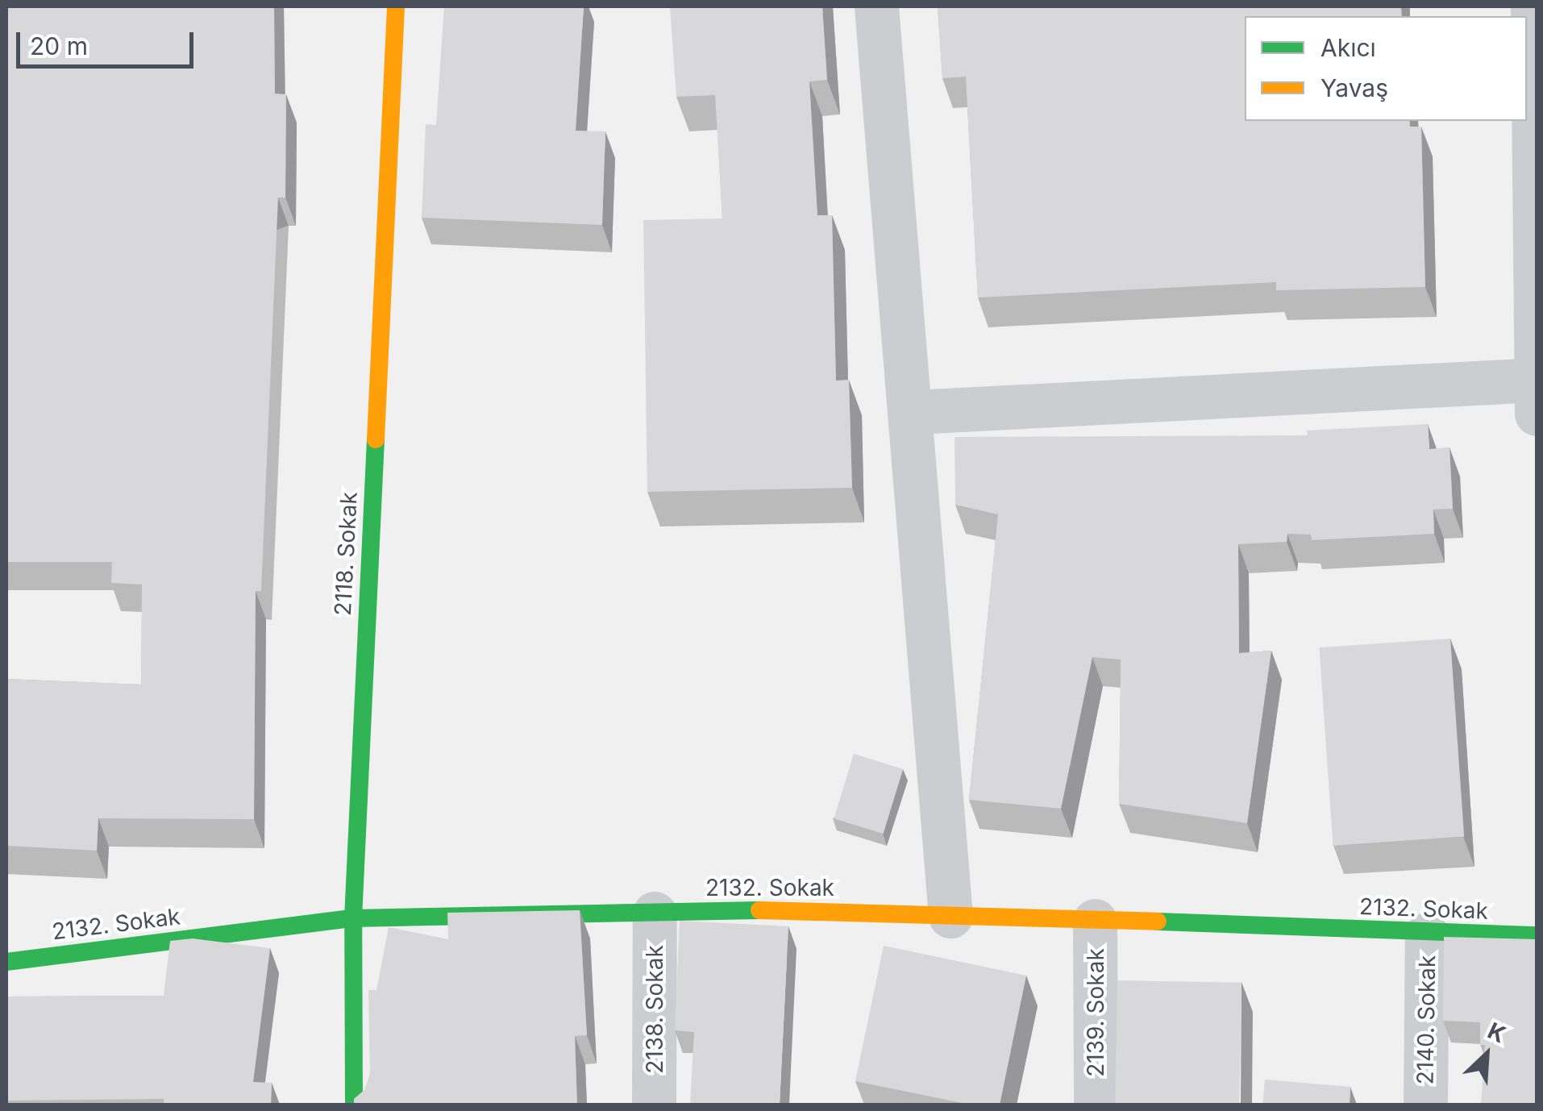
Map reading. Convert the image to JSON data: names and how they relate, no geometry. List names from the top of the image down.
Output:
{
  "streets": {
    "street": [
      "2118. Sokak",
      "2132. Sokak",
      "2138. Sokak",
      "2139. Sokak",
      "2140. Sokak"
    ]
  },
  "crossings": [
    ["2118. Sokak", "2132. Sokak"],
    ["2132. Sokak", "2138. Sokak"],
    ["2132. Sokak", "2139. Sokak"],
    ["2132. Sokak", "2140. Sokak"]
  ],
  "legend": ["Akıcı", "Yavaş"],
  "scale_bar": "20 m",
  "north": "top right"
}
